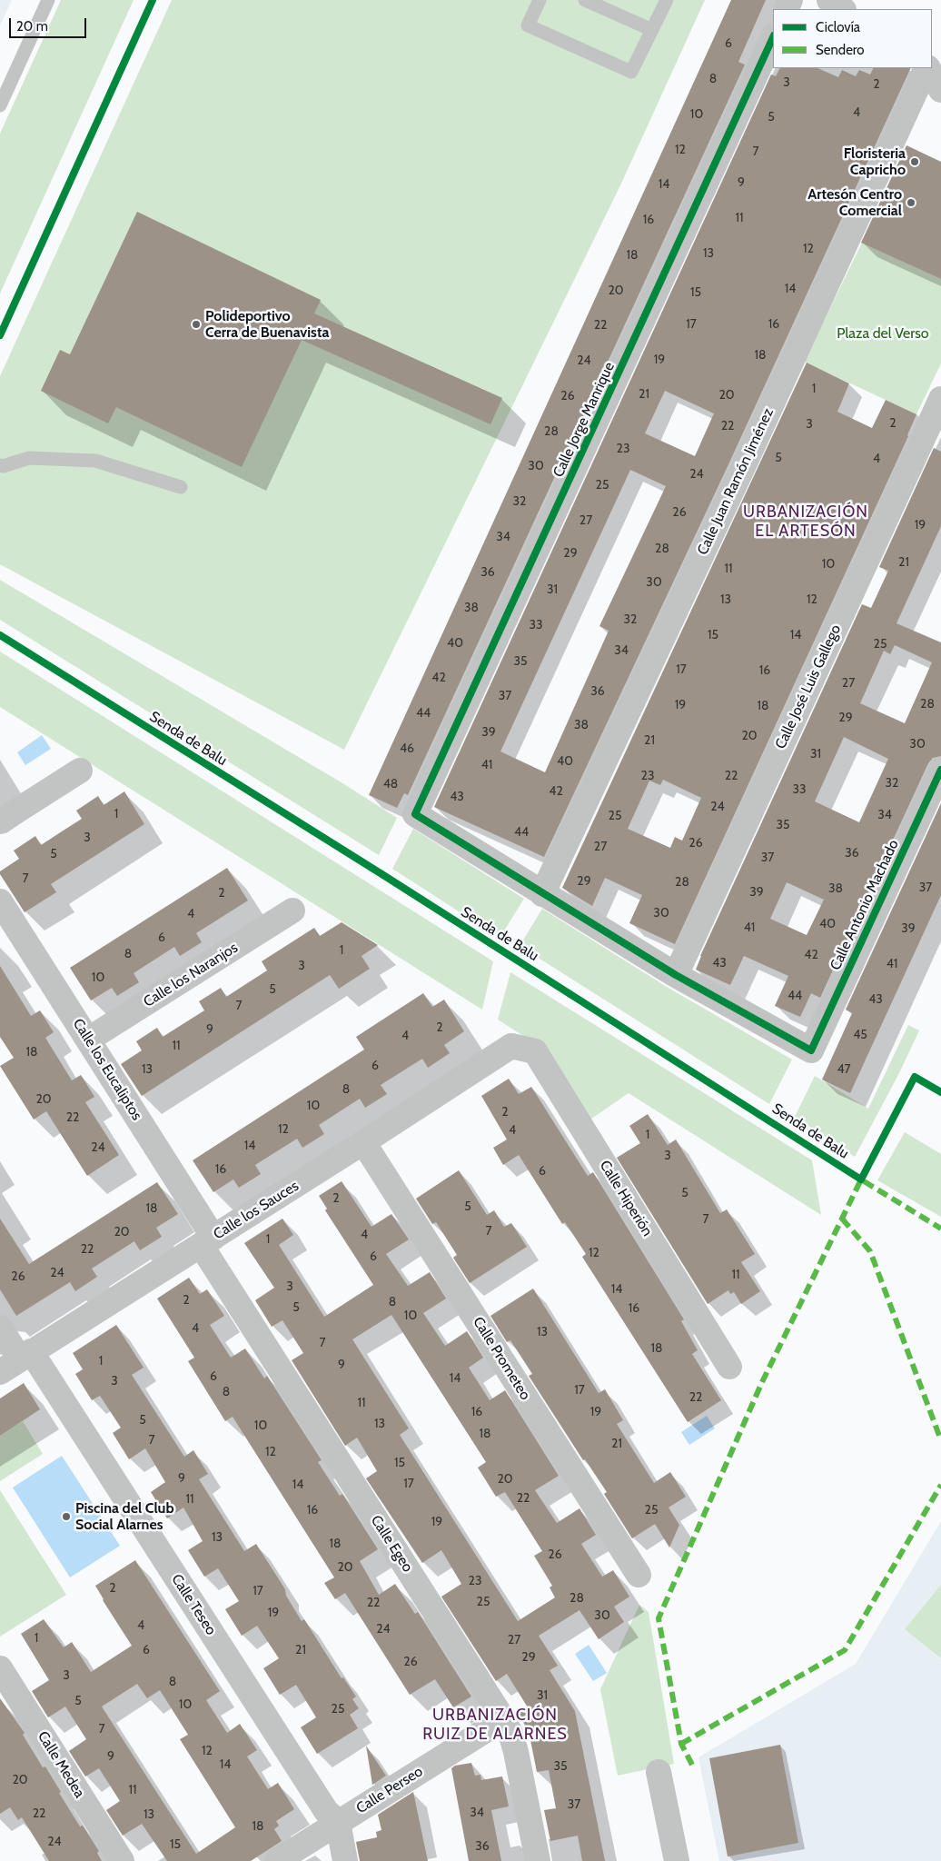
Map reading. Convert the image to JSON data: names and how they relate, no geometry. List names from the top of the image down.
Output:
{
  "streets": {
    "street": [
      "Calle Jorge Manrique",
      "Calle Juan Ramón Jiménez",
      "Calle José Luis Gallego",
      "Calle Antonio Machado",
      "Calle los Naranjos",
      "Calle los Eucaliptos",
      "Calle Hiperión",
      "Calle los Sauces",
      "Calle Prometeo",
      "Calle Egeo",
      "Calle Teseo",
      "Calle Medea",
      "Calle Perseo"
    ],
    "cycle path": ["Senda de Balu"]
  },
  "crossings": [
    ["Calle Jorge Manrique", "Calle Juan Ramón Jiménez"],
    ["Calle José Luis Gallego", "Calle Antonio Machado"],
    ["Calle los Naranjos", "Calle los Eucaliptos"],
    ["Calle los Eucaliptos", "Calle los Sauces"],
    ["Calle los Eucaliptos", "Calle Egeo"],
    ["Calle Hiperión", "Calle los Sauces"],
    ["Calle los Sauces", "Calle Prometeo"],
    ["Calle los Sauces", "Calle Egeo"],
    ["Calle los Sauces", "Calle Teseo"],
    ["Calle Egeo", "Calle Perseo"],
    ["Calle Teseo", "Calle Perseo"]
  ],
  "districts": ["URBANIZACIÓN EL ARTESÓN", "URBANIZACIÓN RUIZ DE ALARNES"],
  "parks": ["Plaza del Verso"],
  "places": [
    "Floristeria Capricho",
    "Artesón Centro Comercial",
    "Polideportivo Cerra de Buenavista",
    "Piscina del Club Social Alarnes"
  ],
  "house_numbers": [
    "6",
    "8",
    "3",
    "2",
    "4",
    "10",
    "5",
    "12",
    "7",
    "9",
    "14",
    "11",
    "16",
    "12",
    "13",
    "18",
    "14",
    "20",
    "15",
    "17",
    "16",
    "22",
    "18",
    "19",
    "24",
    "1",
    "21",
    "20",
    "26",
    "2",
    "3",
    "22",
    "28",
    "23",
    "5",
    "4",
    "30",
    "24",
    "25",
    "32",
    "26",
    "27",
    "19",
    "34",
    "28",
    "29",
    "21",
    "10",
    "11",
    "36",
    "30",
    "31",
    "13",
    "12",
    "38",
    "32",
    "33",
    "15",
    "14",
    "40",
    "25",
    "34",
    "35",
    "17",
    "16",
    "42",
    "27",
    "36",
    "37",
    "28",
    "19",
    "18",
    "44",
    "29",
    "38",
    "39",
    "20",
    "21",
    "30",
    "46",
    "31",
    "40",
    "41",
    "23",
    "22",
    "32",
    "48",
    "33",
    "42",
    "43",
    "24",
    "1",
    "34",
    "25",
    "35",
    "44",
    "3",
    "26",
    "27",
    "36",
    "5",
    "37",
    "7",
    "29",
    "28",
    "37",
    "38",
    "39",
    "2",
    "30",
    "4",
    "40",
    "41",
    "39",
    "6",
    "1",
    "8",
    "42",
    "43",
    "41",
    "3",
    "10",
    "5",
    "44",
    "43",
    "7",
    "2",
    "9",
    "45",
    "4",
    "11",
    "18",
    "6",
    "13",
    "47",
    "8",
    "20",
    "10",
    "2",
    "22",
    "12",
    "4",
    "1",
    "14",
    "24",
    "3",
    "16",
    "6",
    "5",
    "2",
    "5",
    "18",
    "7",
    "7",
    "20",
    "4",
    "1",
    "22",
    "12",
    "6",
    "24",
    "11",
    "26",
    "3",
    "14",
    "2",
    "8",
    "5",
    "16",
    "10",
    "4",
    "13",
    "7",
    "18",
    "1",
    "9",
    "6",
    "14",
    "3",
    "17",
    "8",
    "22",
    "11",
    "16",
    "19",
    "5",
    "13",
    "10",
    "18",
    "7",
    "21",
    "12",
    "15",
    "9",
    "20",
    "17",
    "14",
    "22",
    "11",
    "16",
    "25",
    "19",
    "13",
    "18",
    "26",
    "20",
    "23",
    "2",
    "17",
    "28",
    "25",
    "22",
    "19",
    "30",
    "4",
    "24",
    "1",
    "27",
    "6",
    "21",
    "29",
    "26",
    "3",
    "8",
    "31",
    "5",
    "10",
    "25",
    "7",
    "12",
    "9",
    "14",
    "35",
    "20",
    "11",
    "37",
    "34",
    "22",
    "13",
    "18",
    "24",
    "15",
    "36"
  ],
  "legend": ["Ciclovía", "Sendero"],
  "scale_bar": "20 m"
}
